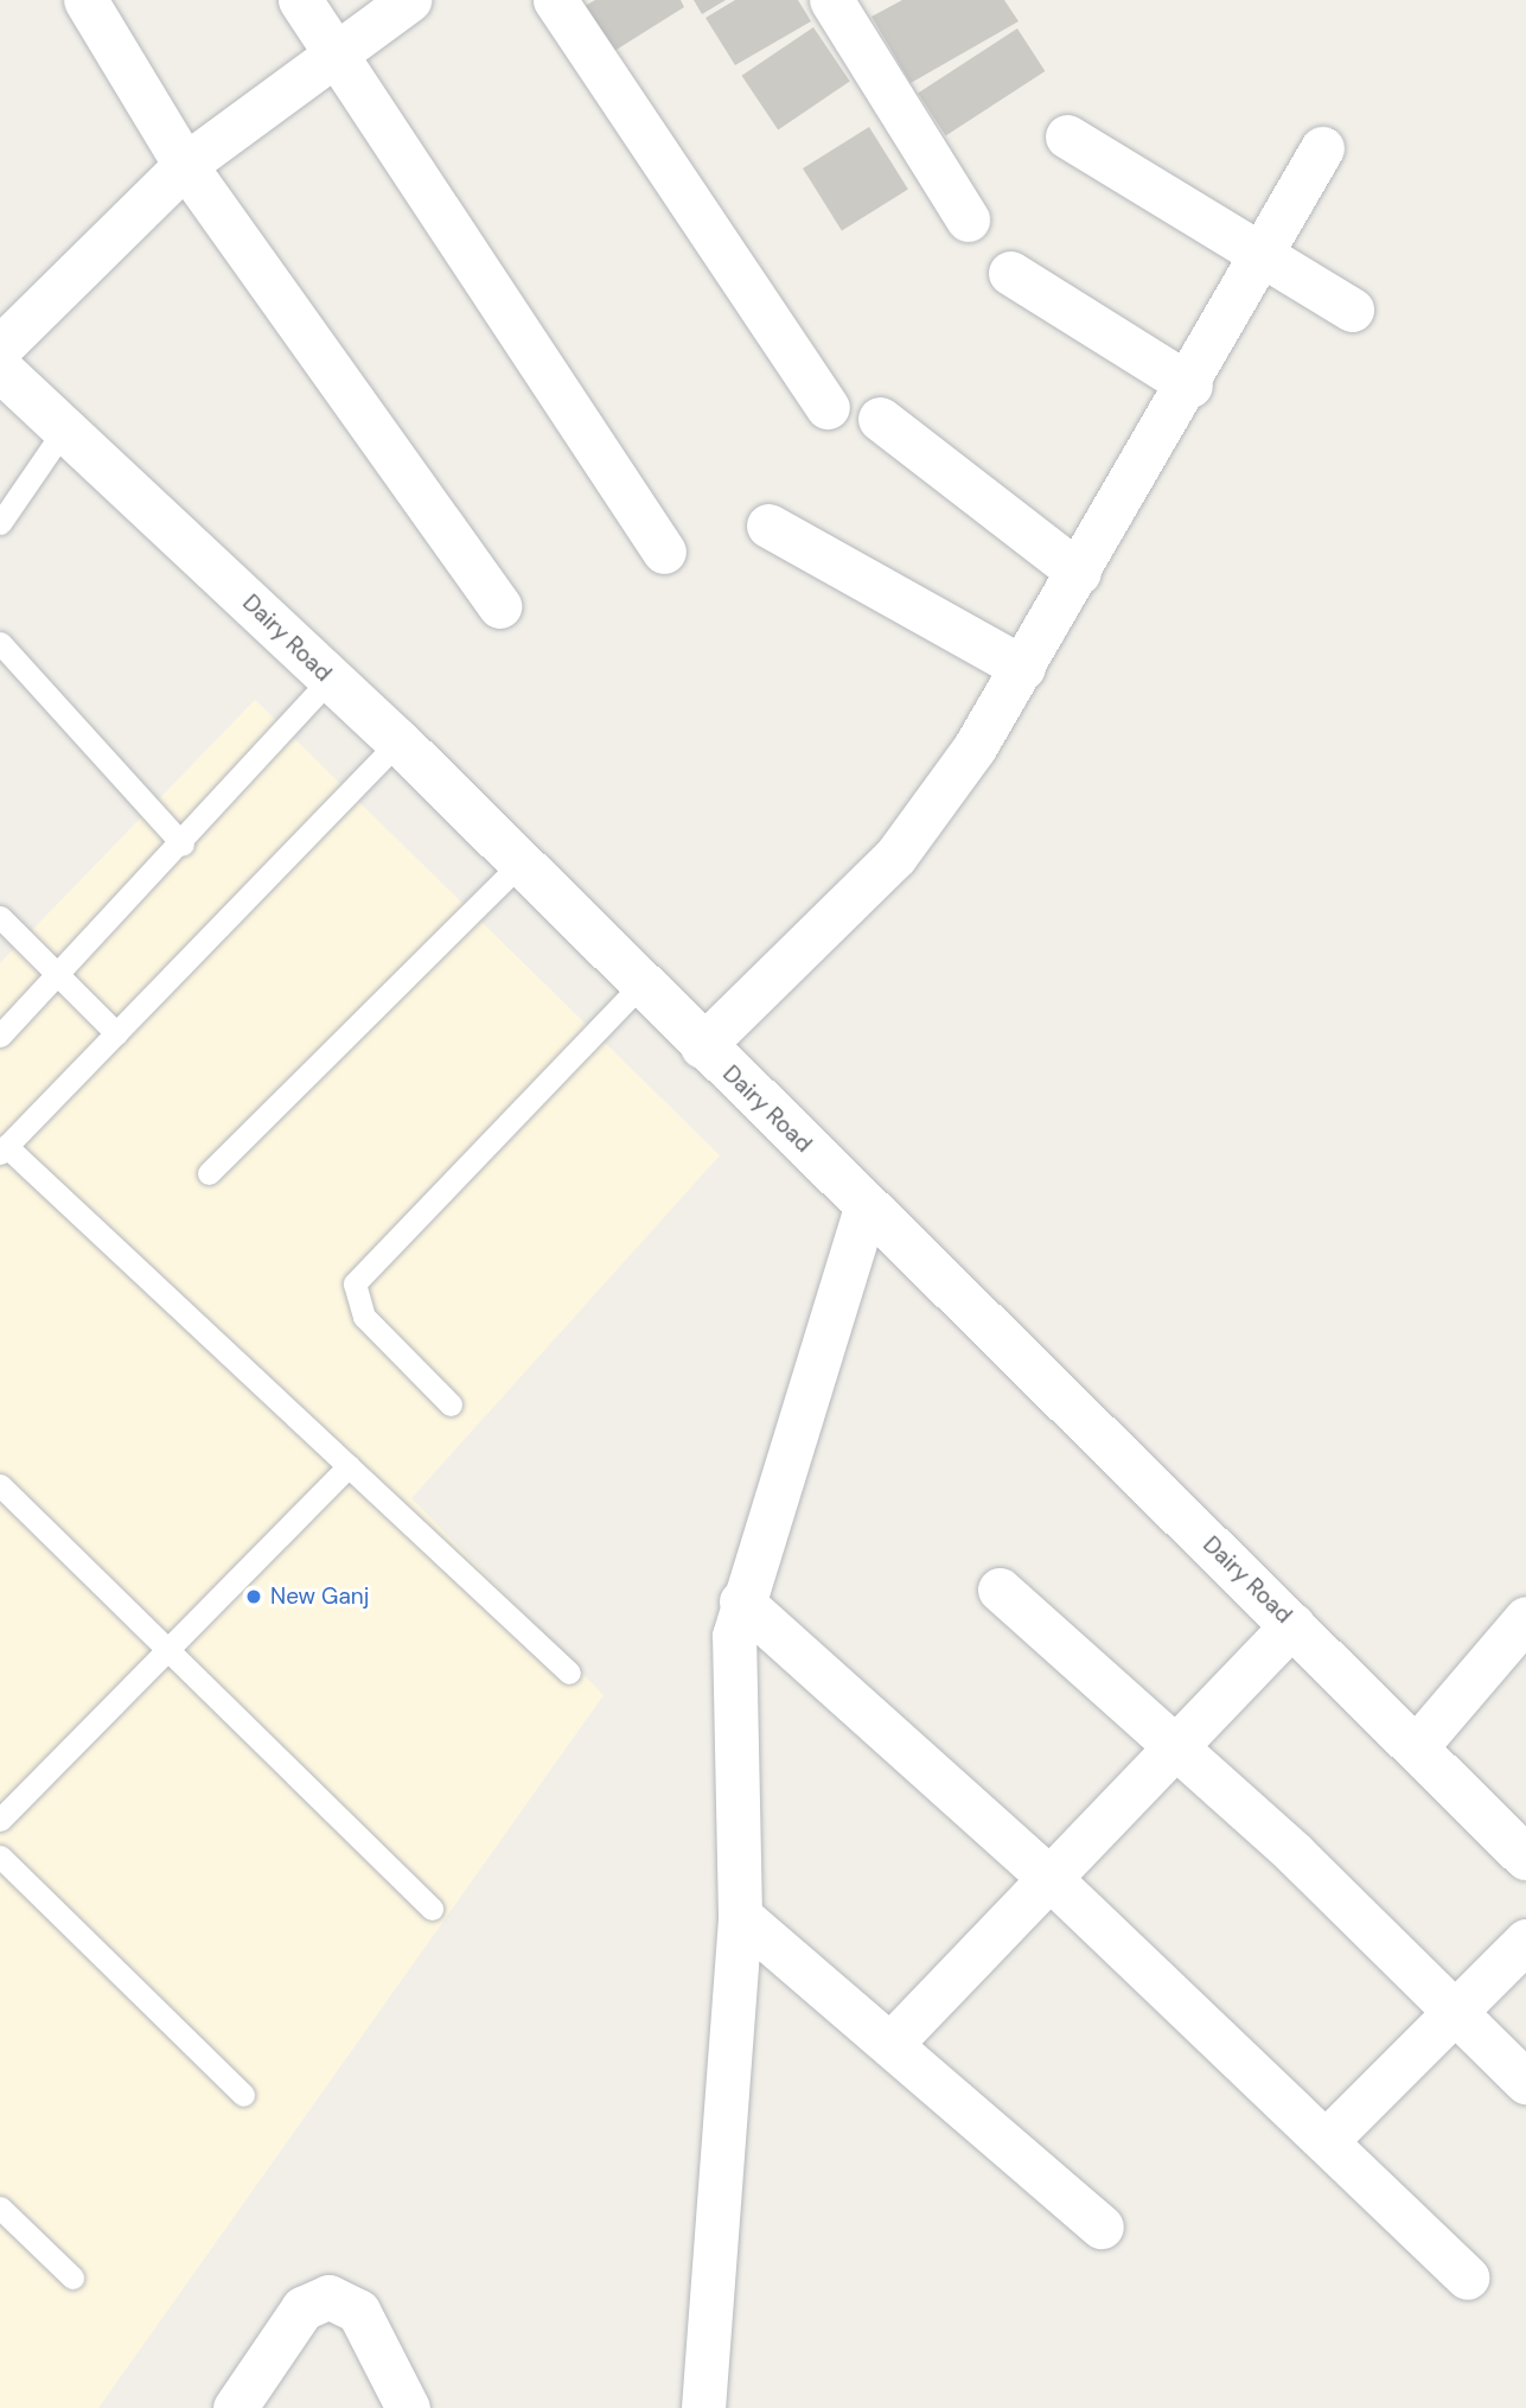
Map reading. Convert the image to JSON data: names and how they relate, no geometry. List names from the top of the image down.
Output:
{
  "streets": {
    "street": ["Dairy Road"]
  },
  "places": ["New Ganj"]
}
